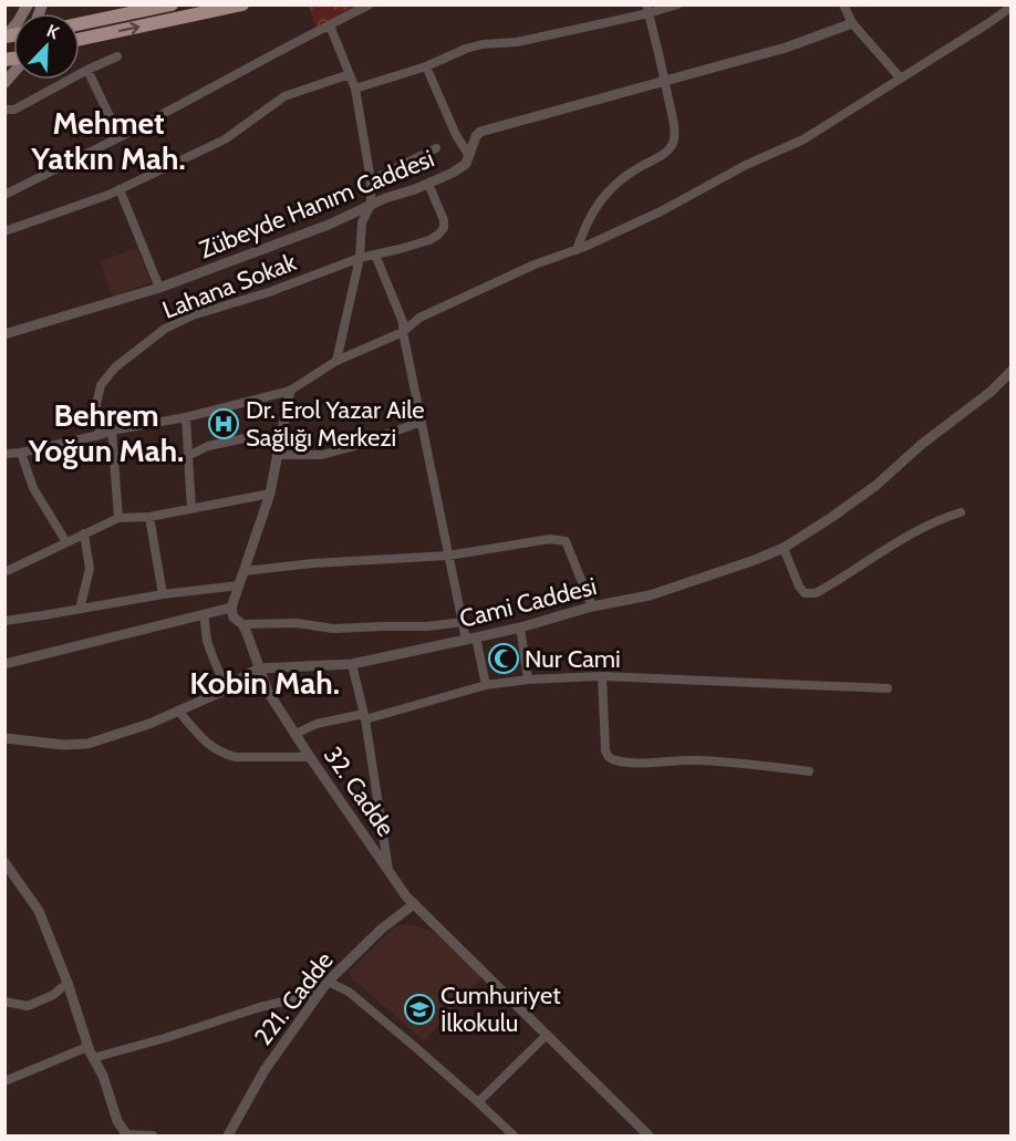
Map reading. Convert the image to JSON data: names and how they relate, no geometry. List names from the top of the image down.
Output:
{
  "streets": {
    "street": [
      "Zübeyde Hanım Caddesi",
      "Lahana Sokak",
      "Cami Caddesi",
      "32. Cadde",
      "221. Cadde"
    ]
  },
  "crossings": [
    ["Zübeyde Hanım Caddesi", "Lahana Sokak"],
    ["Cami Caddesi", "32. Cadde"],
    ["32. Cadde", "221. Cadde"]
  ],
  "districts": ["Mehmet Yatkın Mah.", "Behrem Yoğun Mah.", "Kobin Mah."],
  "places": {
    "hospital": ["Dr. Erol Yazar Aile Sağlığı Merkezi"],
    "mosque": ["Nur Cami"],
    "school or university": ["Cumhuriyet İlkokulu"]
  },
  "north": "top right"
}
